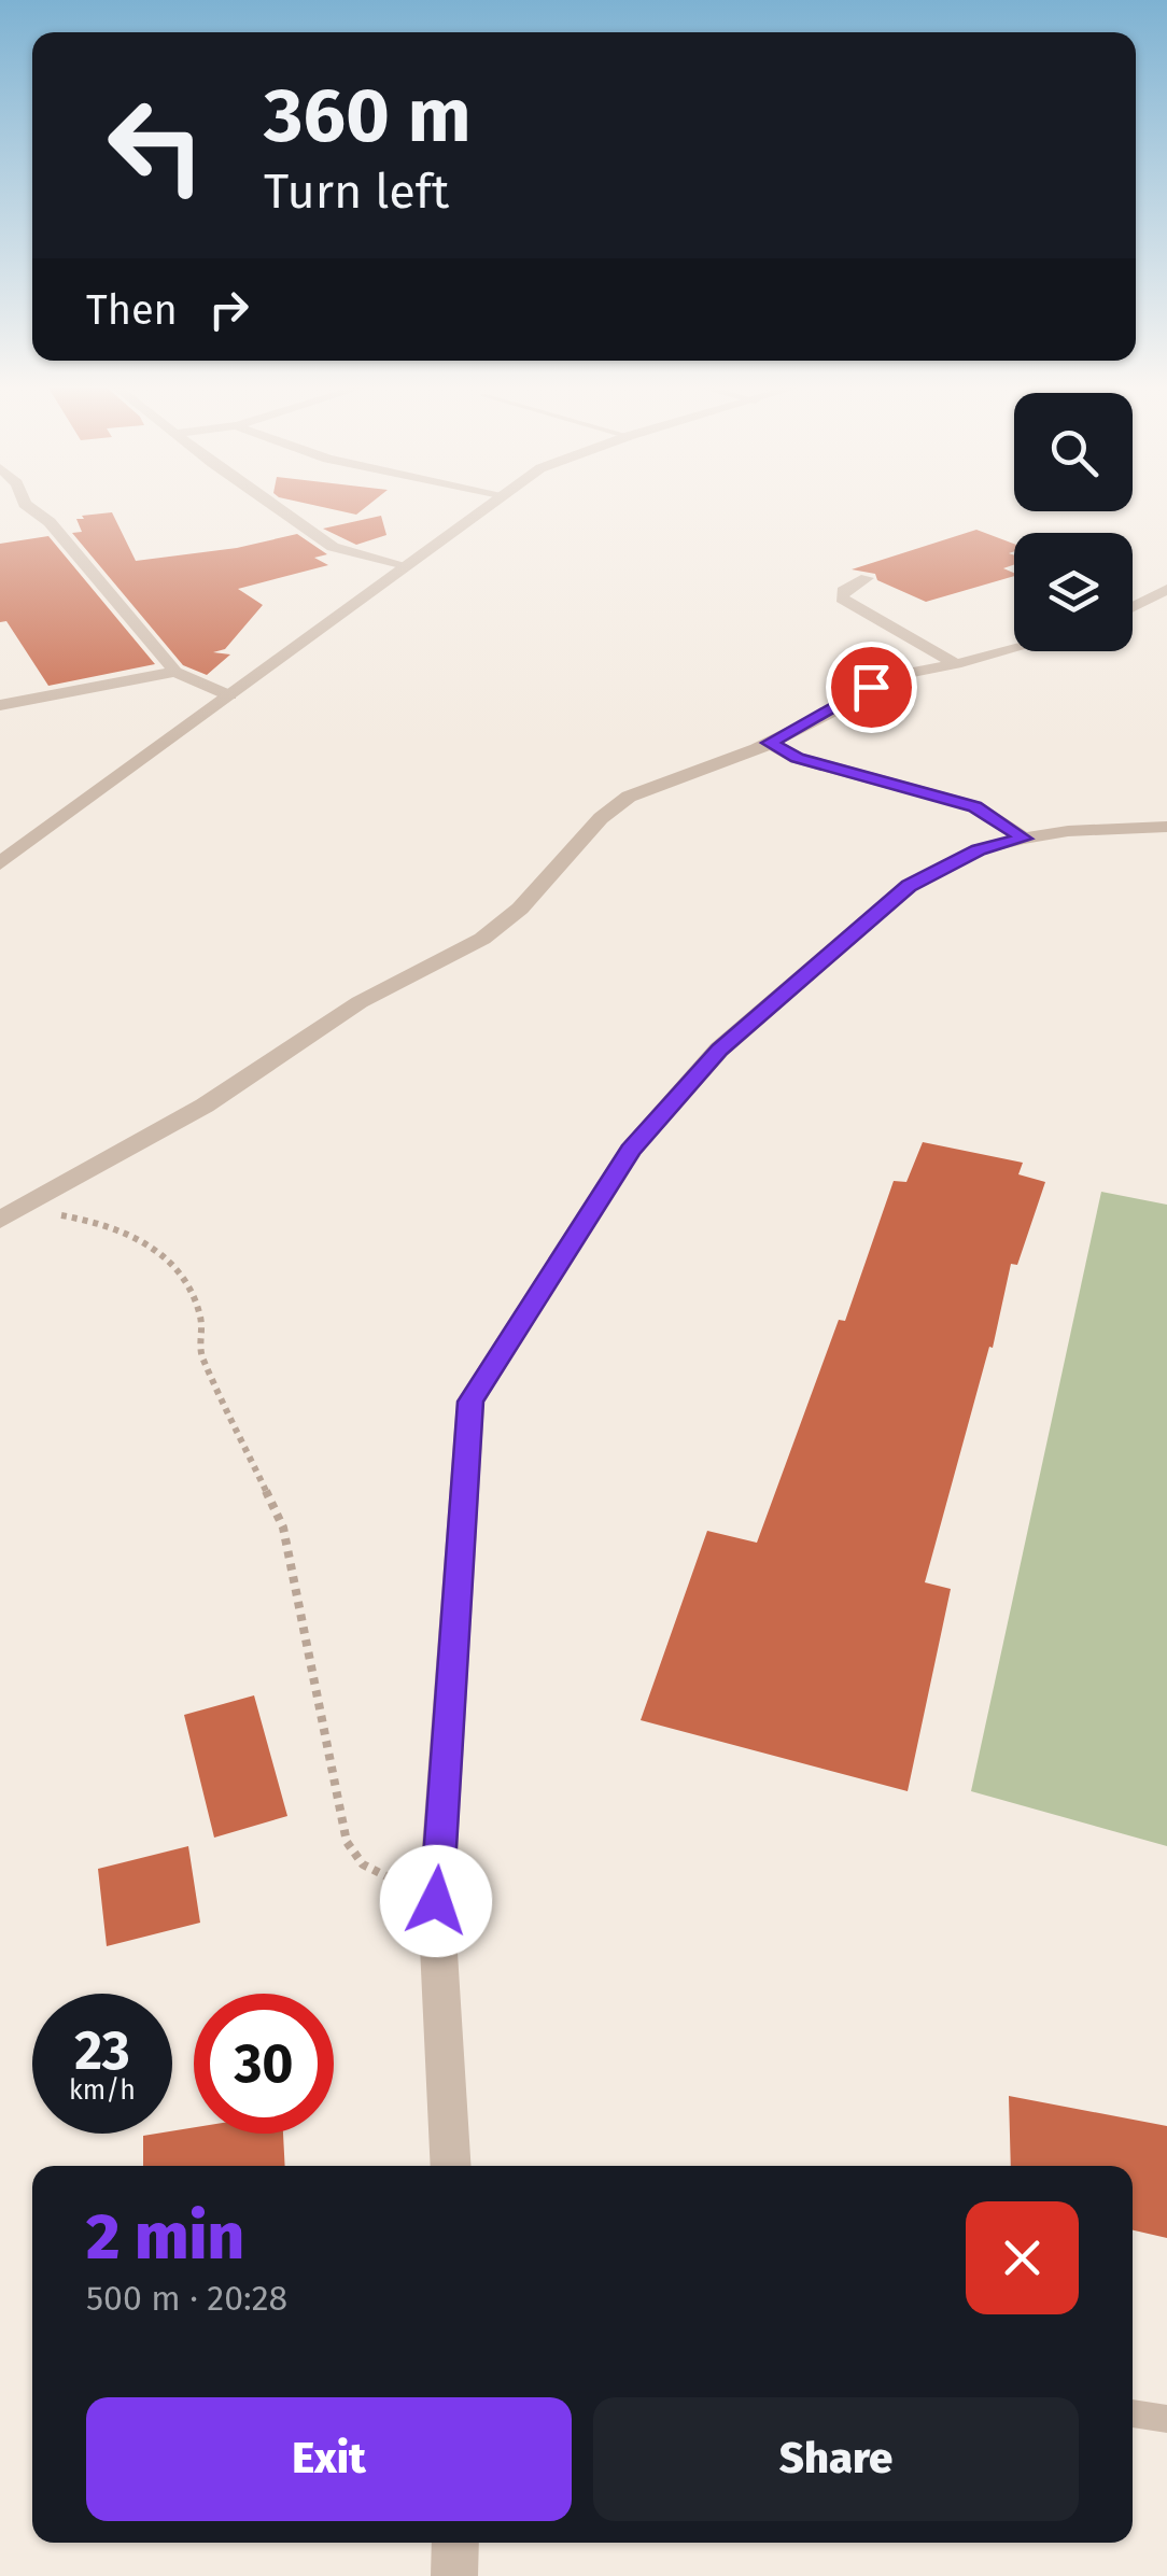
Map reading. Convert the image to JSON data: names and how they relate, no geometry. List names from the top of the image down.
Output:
{
  "page": {
    "turn": ["360 m", "Turn left"],
    "then": "Then",
    "speed": "23 km/h",
    "limit": "30",
    "heading": ["2 min", "500 m · 20:28"],
    "buttons": ["Exit", "Share"]
  }
}
